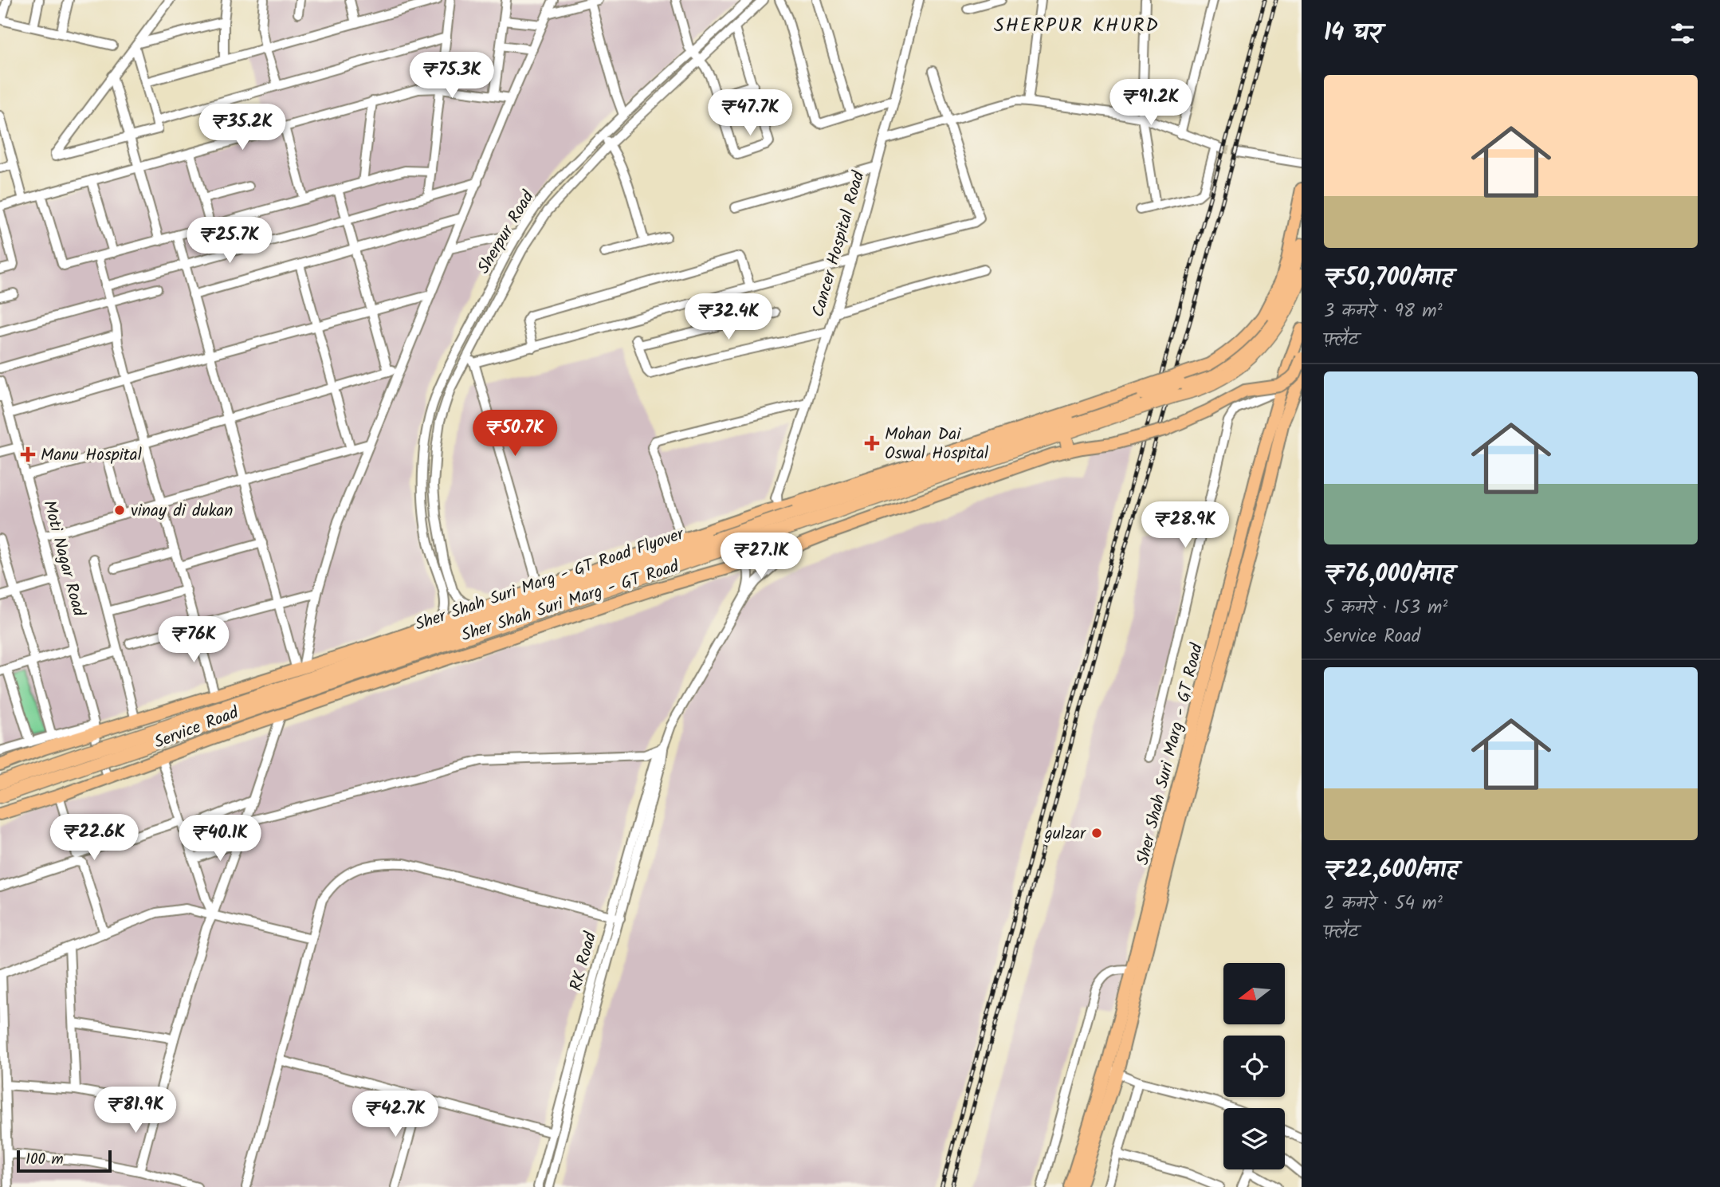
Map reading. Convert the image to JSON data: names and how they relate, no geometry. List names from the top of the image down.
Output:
{
  "streets": {
    "highway": ["Sher Shah Suri Marg - GT Road Flyover"],
    "main road": ["Sher Shah Suri Marg - GT Road", "Service Road"],
    "street": [
      "Sherpur Road",
      "Cancer Hospital Road",
      "Moti Nagar Road",
      "RK Road"
    ]
  },
  "crossings": [
    ["Sherpur Road", "Sher Shah Suri Marg - GT Road"],
    ["Moti Nagar Road", "Service Road"],
    ["Sher Shah Suri Marg - GT Road Flyover", "Sher Shah Suri Marg - GT Road"],
    ["Sher Shah Suri Marg - GT Road", "Service Road"]
  ],
  "districts": ["SHERPUR KHURD"],
  "places": {
    "health": ["Mohan Dai Oswal Hospital", "Manu Hospital"],
    "other": ["vinay di dukan", "gulzar"]
  },
  "scale_bar": "100 m",
  "north": "left",
  "page": {
    "heading": "14 घर",
    "price": [
      "₹75.3K",
      "₹91.2K",
      "₹47.7K",
      "₹35.2K",
      "₹25.7K",
      "₹32.4K",
      "₹50.7K",
      "₹28.9K",
      "₹27.1K",
      "₹76K",
      "₹22.6K",
      "₹40.1K",
      "₹81.9K",
      "₹42.7K"
    ],
    "list": [
      {
        "name": "₹50,700/माह",
        "note": "3 कमरे · 98 m² · फ़्लैट"
      },
      {
        "name": "₹76,000/माह",
        "note": "5 कमरे · 153 m² · Service Road"
      },
      {
        "name": "₹22,600/माह",
        "note": "2 कमरे · 54 m² · फ़्लैट"
      }
    ],
    "scale": "100 m"
  }
}
